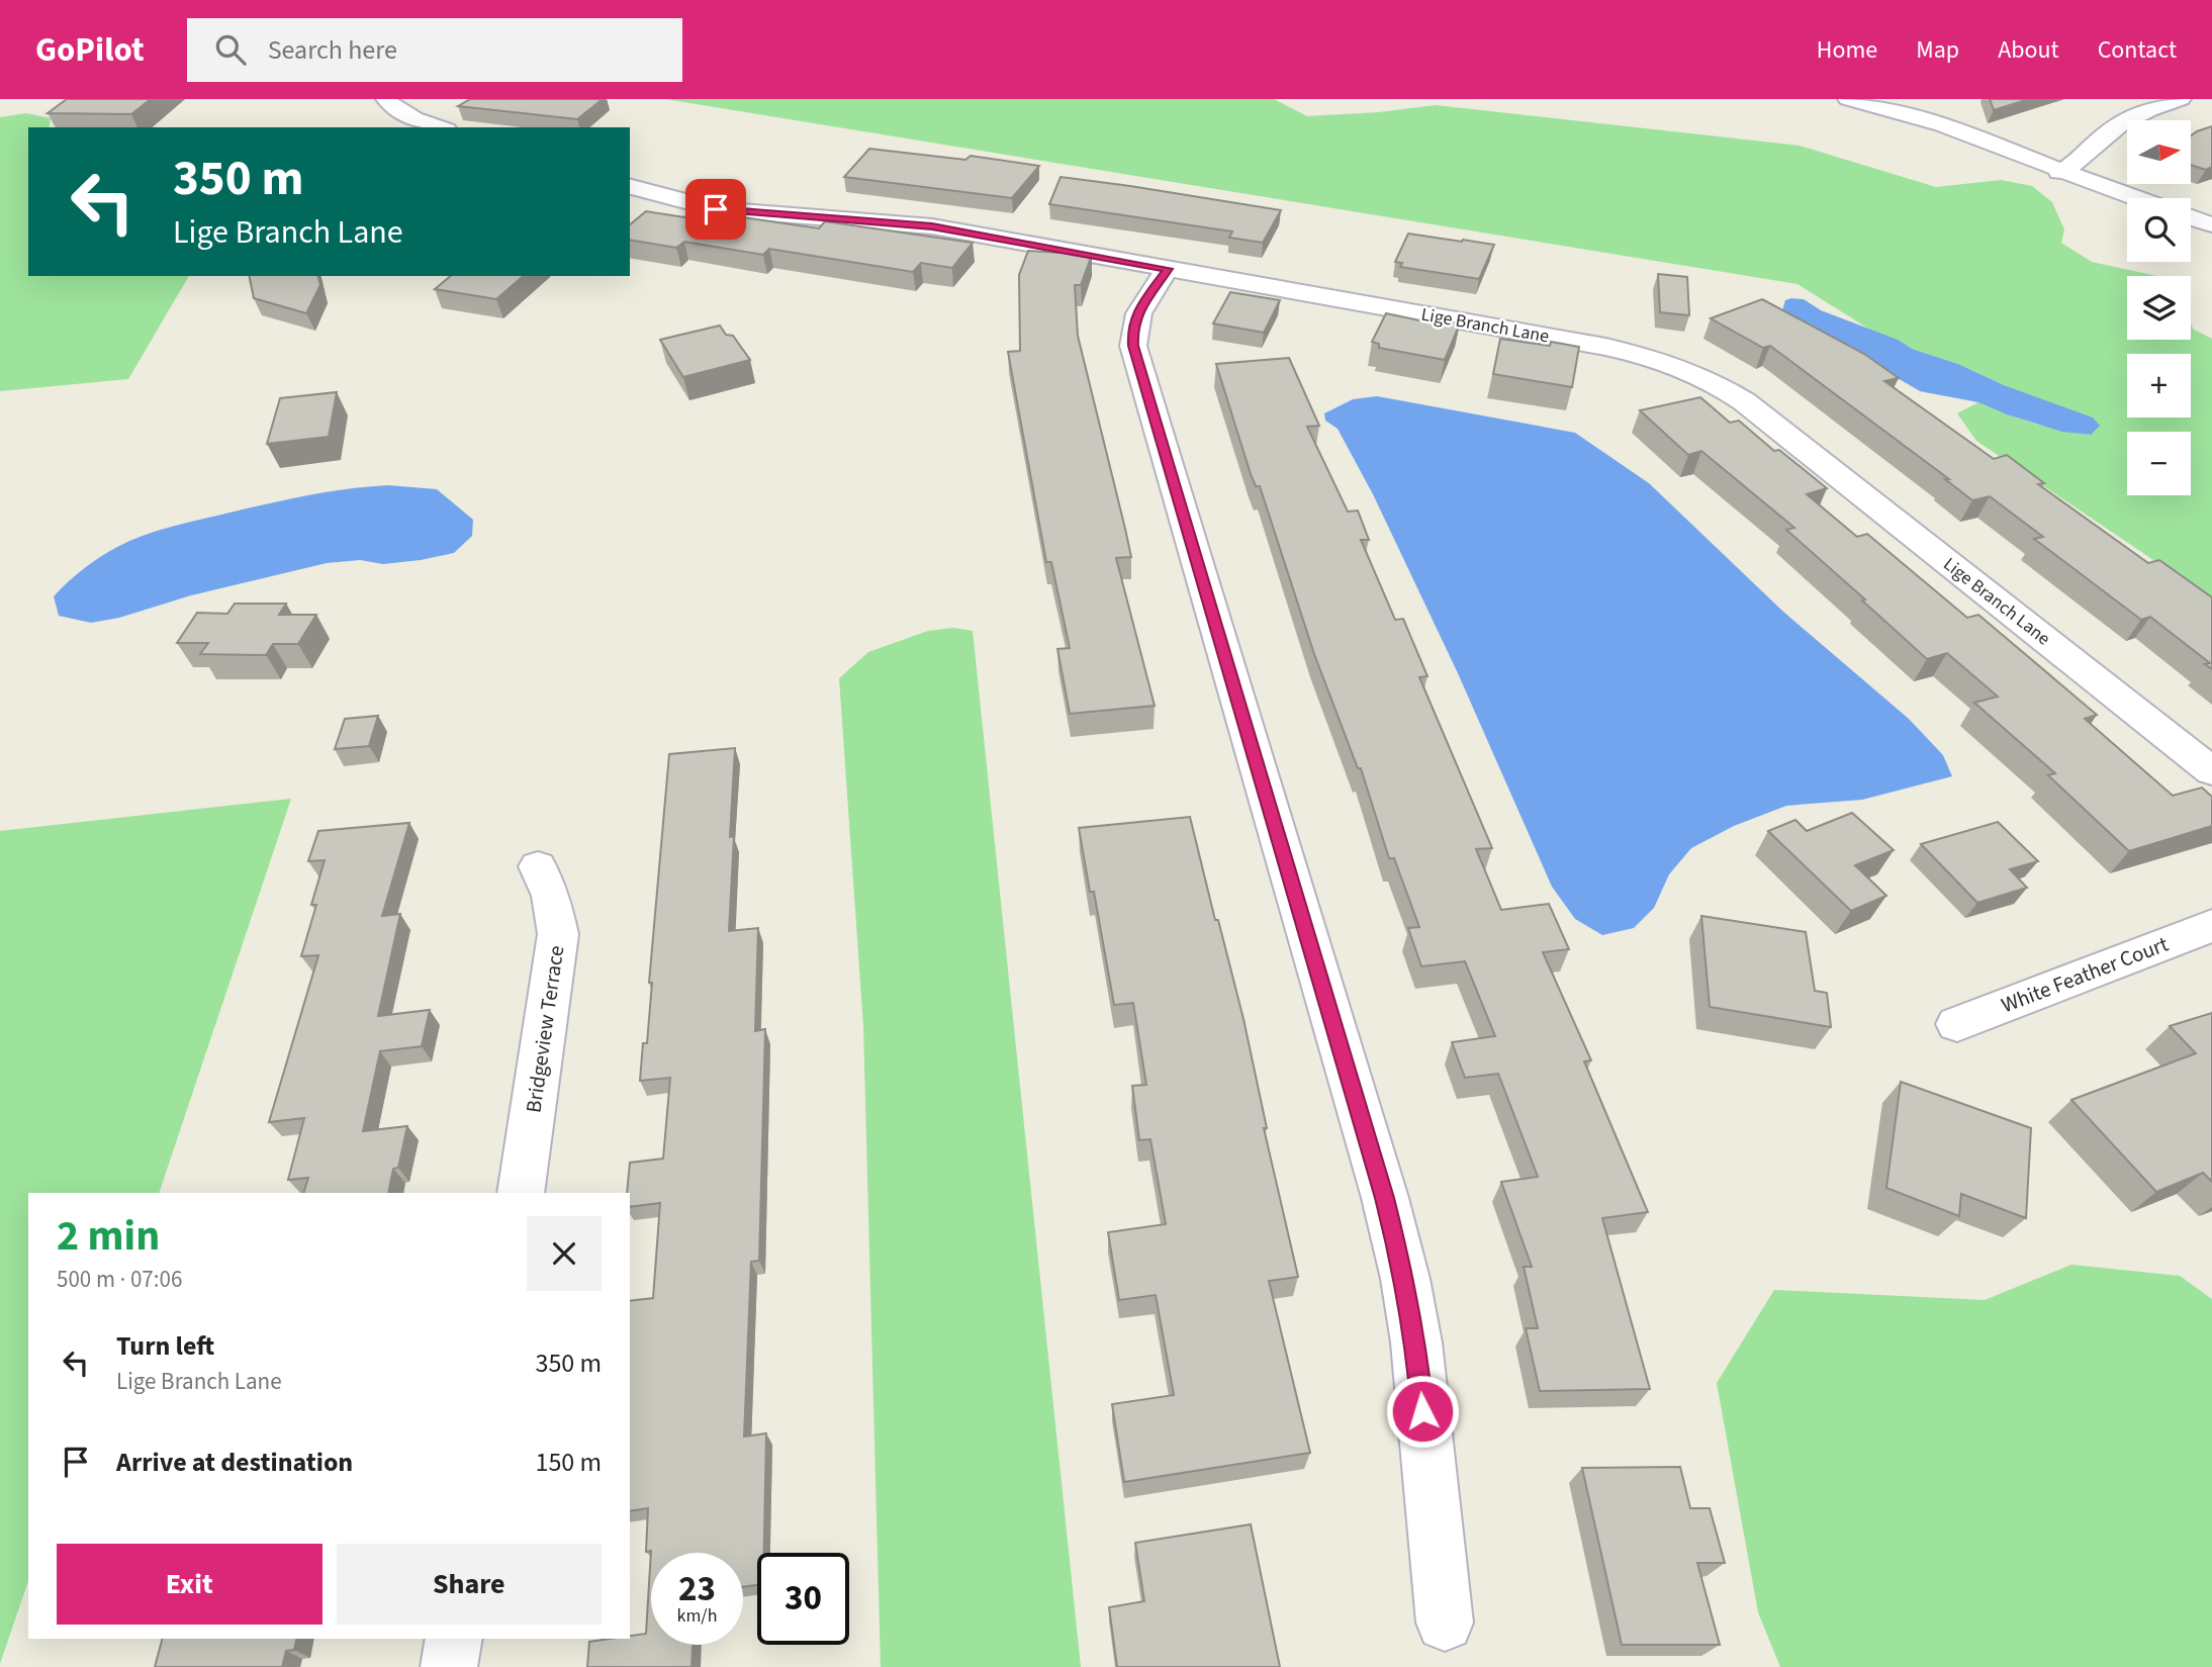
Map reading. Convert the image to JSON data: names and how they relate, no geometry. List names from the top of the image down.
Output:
{
  "streets": {
    "street": ["Lige Branch Lane", "White Feather Court", "Bridgeview Terrace"]
  },
  "north": "right",
  "page": {
    "header": "GoPilot",
    "search": "Search here",
    "nav": [
      "Home",
      "Map",
      "About",
      "Contact"
    ],
    "map_buttons": ["+", "−"],
    "turn": ["350 m", "Lige Branch Lane"],
    "heading": ["2 min", "500 m · 07:06"],
    "list": [
      {
        "name": "Turn left",
        "note": "Lige Branch Lane",
        "value": "350 m"
      },
      {
        "name": "Arrive at destination",
        "value": "150 m"
      }
    ],
    "buttons": ["Exit", "Share"],
    "speed": "23 km/h",
    "limit": "30"
  }
}
